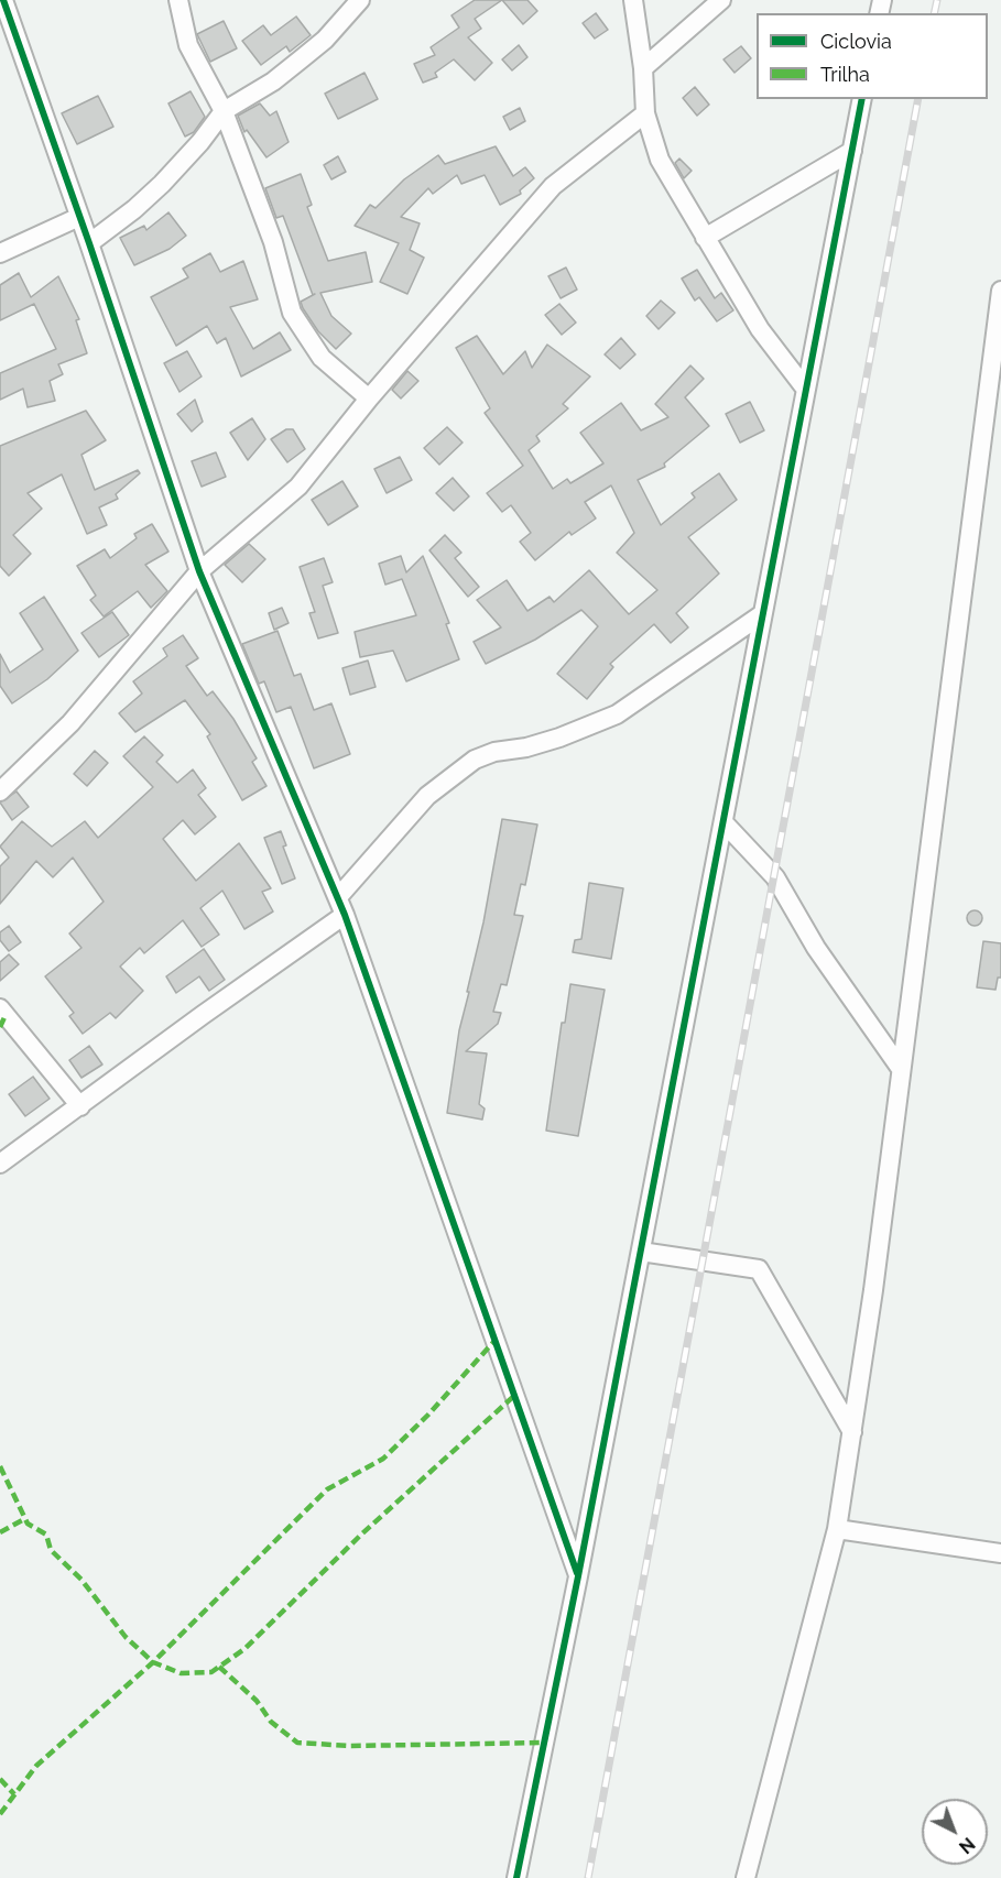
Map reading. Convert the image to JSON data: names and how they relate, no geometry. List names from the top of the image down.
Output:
{
  "legend": ["Ciclovia", "Trilha"],
  "north": "bottom right"
}
